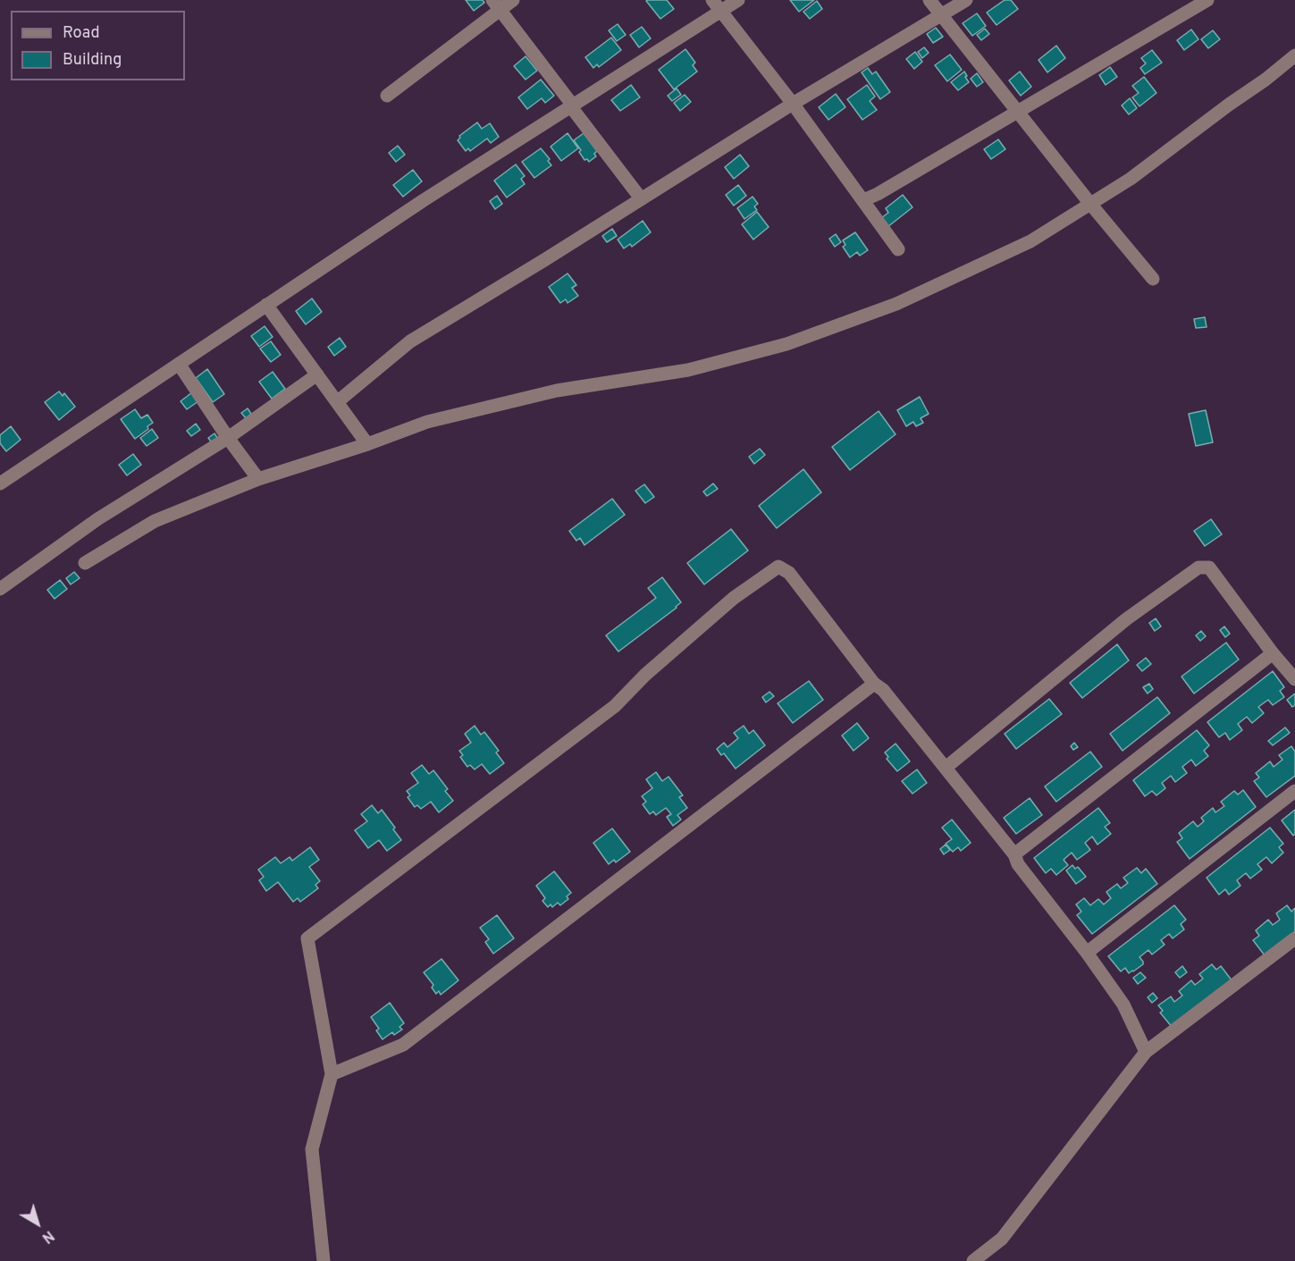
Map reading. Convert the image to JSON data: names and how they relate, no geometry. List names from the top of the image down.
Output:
{
  "legend": ["Road", "Building"],
  "north": "bottom right"
}
